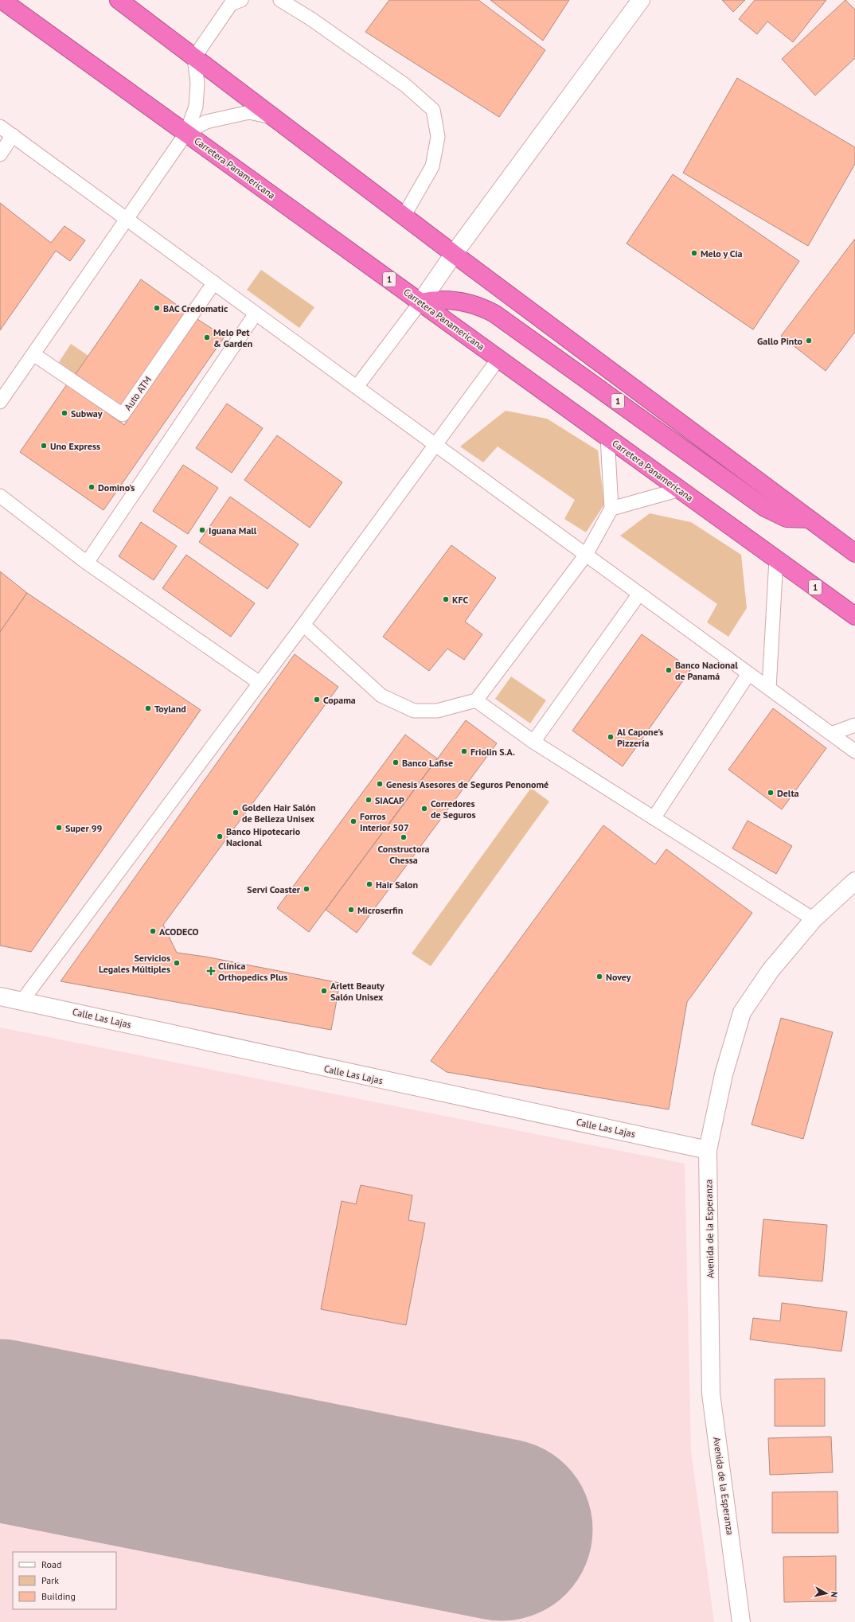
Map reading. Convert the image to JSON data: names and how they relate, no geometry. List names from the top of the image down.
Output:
{
  "streets": {
    "highway": ["Carretera Panamericana", "1"],
    "street": ["Calle Las Lajas", "Avenida de la Esperanza"],
    "lane": ["Auto ATM"]
  },
  "crossings": [
    ["Carretera Panamericana", "1"],
    ["Calle Las Lajas", "Avenida de la Esperanza"]
  ],
  "places": {
    "other": [
      "Melo y Cía",
      "BAC Credomatic",
      "Melo Pet & Garden",
      "Gallo Pinto",
      "Subway",
      "Uno Express",
      "Domino's",
      "Iguana Mall",
      "KFC",
      "Banco Nacional de Panamá",
      "Copama",
      "Toyland",
      "Al Capone's Pizzería",
      "Friolin S.A.",
      "Banco Lafise",
      "Genesis Asesores de Seguros Penonomé",
      "Delta",
      "SIACAP",
      "Corredores de Seguros",
      "Golden Hair Salón de Belleza Unisex",
      "Forros Interior 507",
      "Super 99",
      "Banco Hipotecario Nacional",
      "Constructora Chessa",
      "Hair Salon",
      "Servi Coaster",
      "Microserfin",
      "ACODECO",
      "Servicios Legales Múltiples",
      "Novey",
      "Arlett Beauty Salón Unisex"
    ],
    "health": ["Clínica Orthopedics Plus"]
  },
  "legend": ["Road", "Park", "Building"],
  "north": "right"
}
